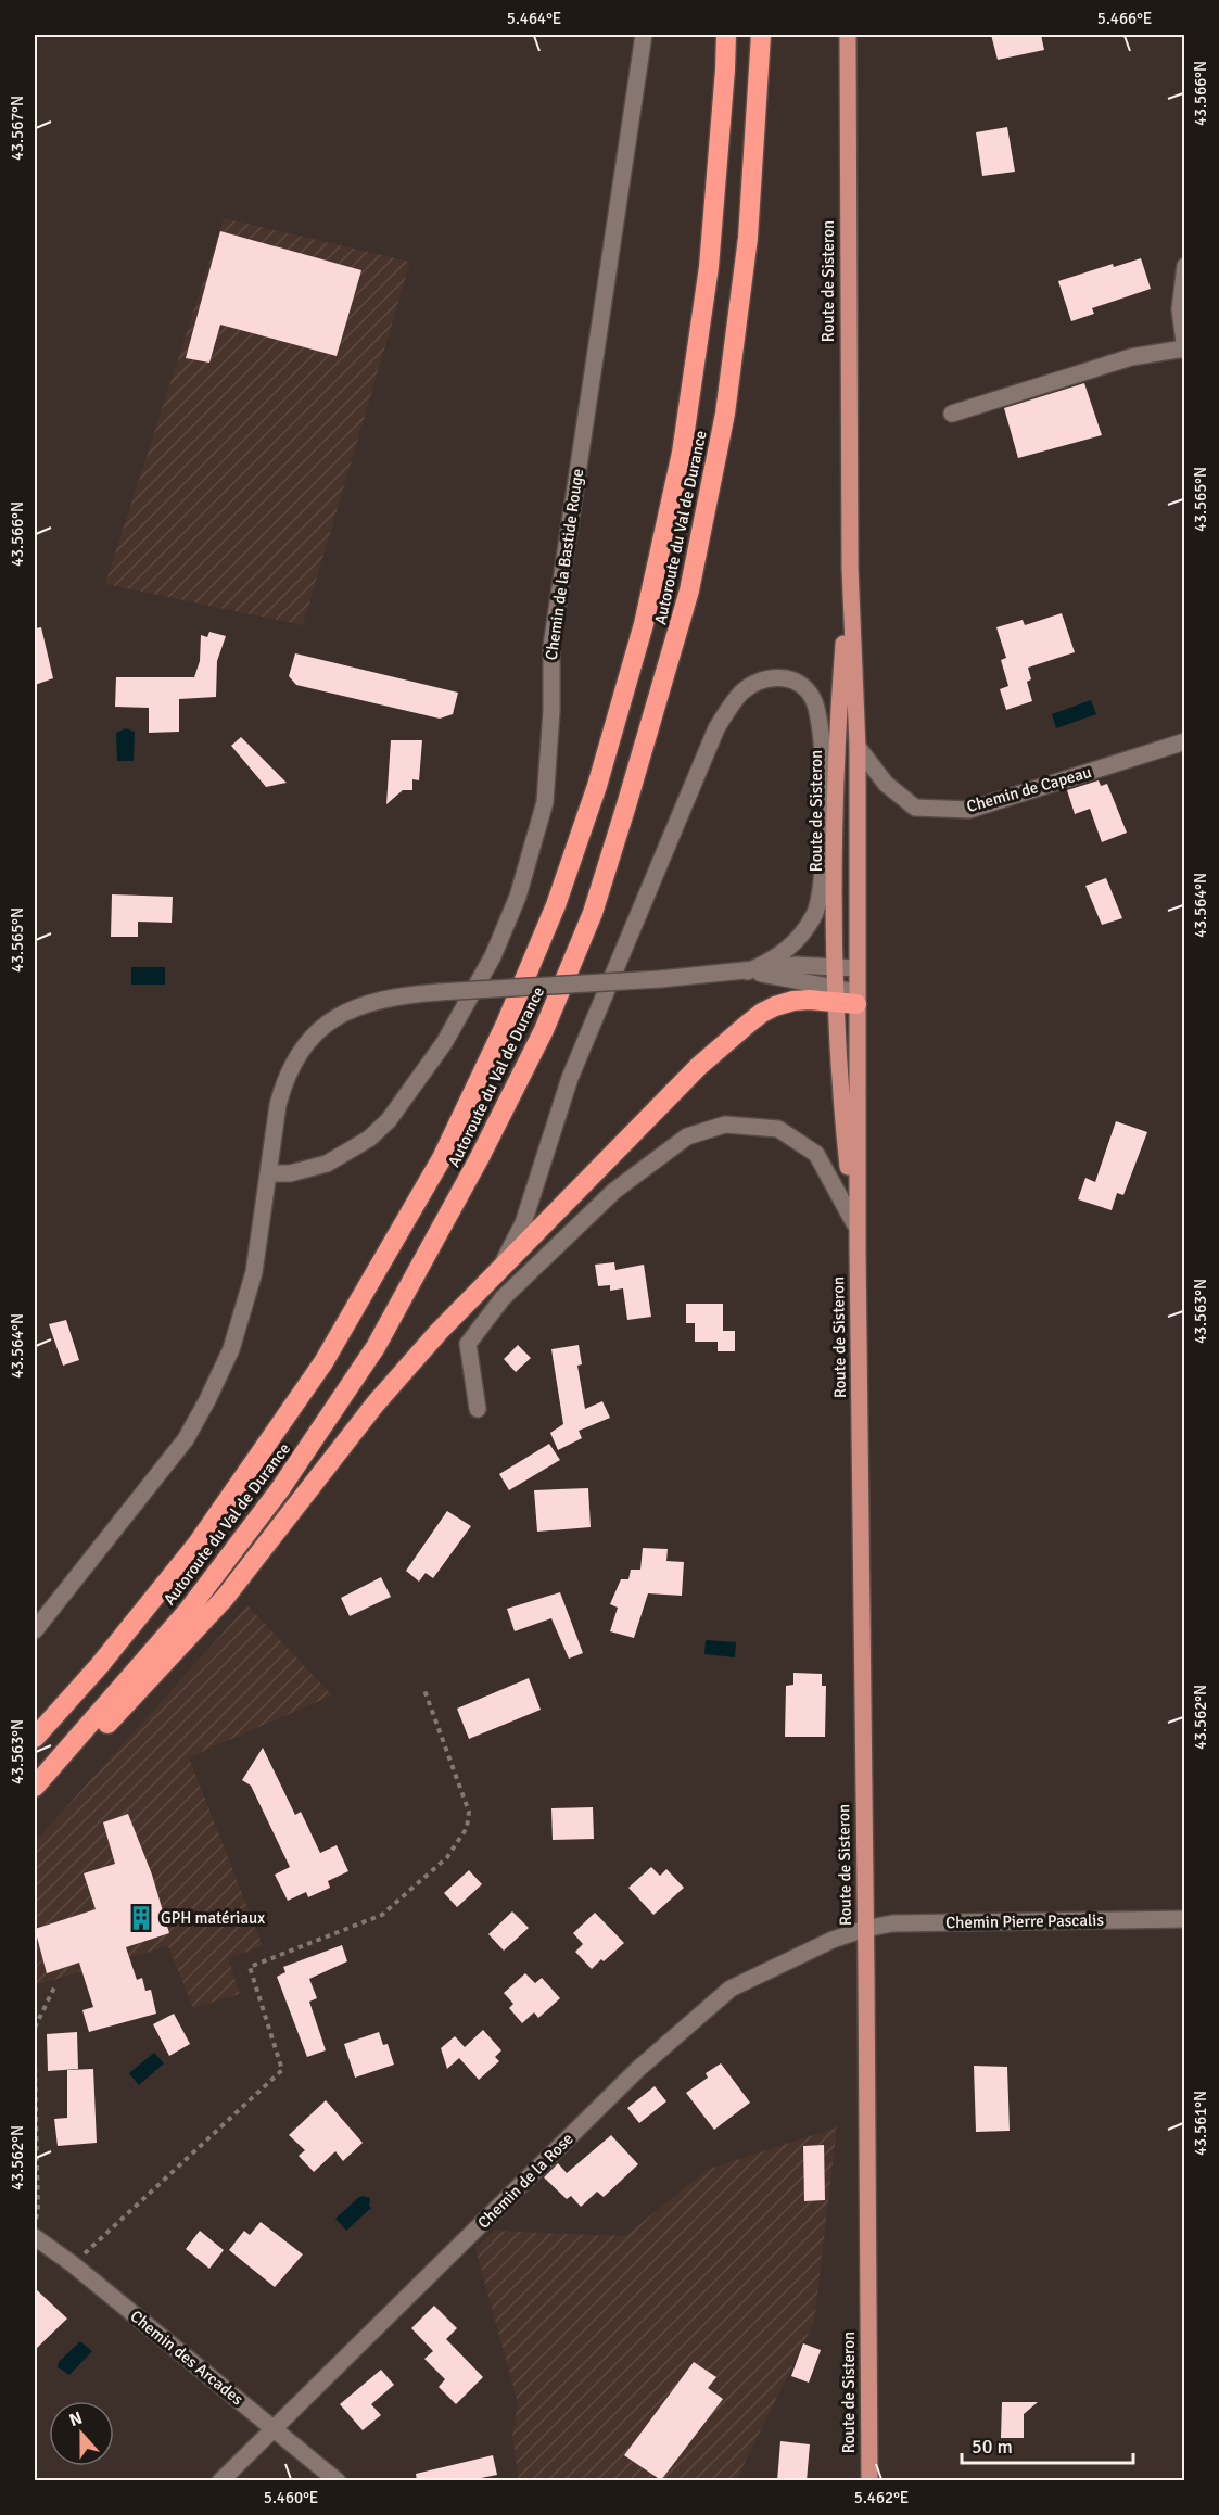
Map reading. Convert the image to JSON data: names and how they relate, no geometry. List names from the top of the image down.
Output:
{
  "streets": {
    "highway": ["Autoroute du Val de Durance"],
    "main road": ["Route de Sisteron"],
    "street": [
      "Chemin de la Bastide Rouge",
      "Chemin de Capeau",
      "Chemin Pierre Pascalis",
      "Chemin de la Rose",
      "Chemin des Arcades"
    ]
  },
  "crossings": [
    ["Route de Sisteron", "Chemin de Capeau"],
    ["Route de Sisteron", "Chemin Pierre Pascalis"],
    ["Route de Sisteron", "Chemin de la Rose"],
    ["Chemin Pierre Pascalis", "Chemin de la Rose"],
    ["Chemin de la Rose", "Chemin des Arcades"]
  ],
  "places": {
    "building": ["GPH matériaux"]
  },
  "scale_bar": "50 m",
  "north": "top",
  "coordinates": [
    "5.464°E",
    "5.466°E",
    "43.566°N",
    "43.567°N",
    "43.565°N",
    "43.564°N",
    "43.563°N",
    "43.562°N",
    "43.561°N",
    "5.460°E",
    "5.462°E"
  ]
}
